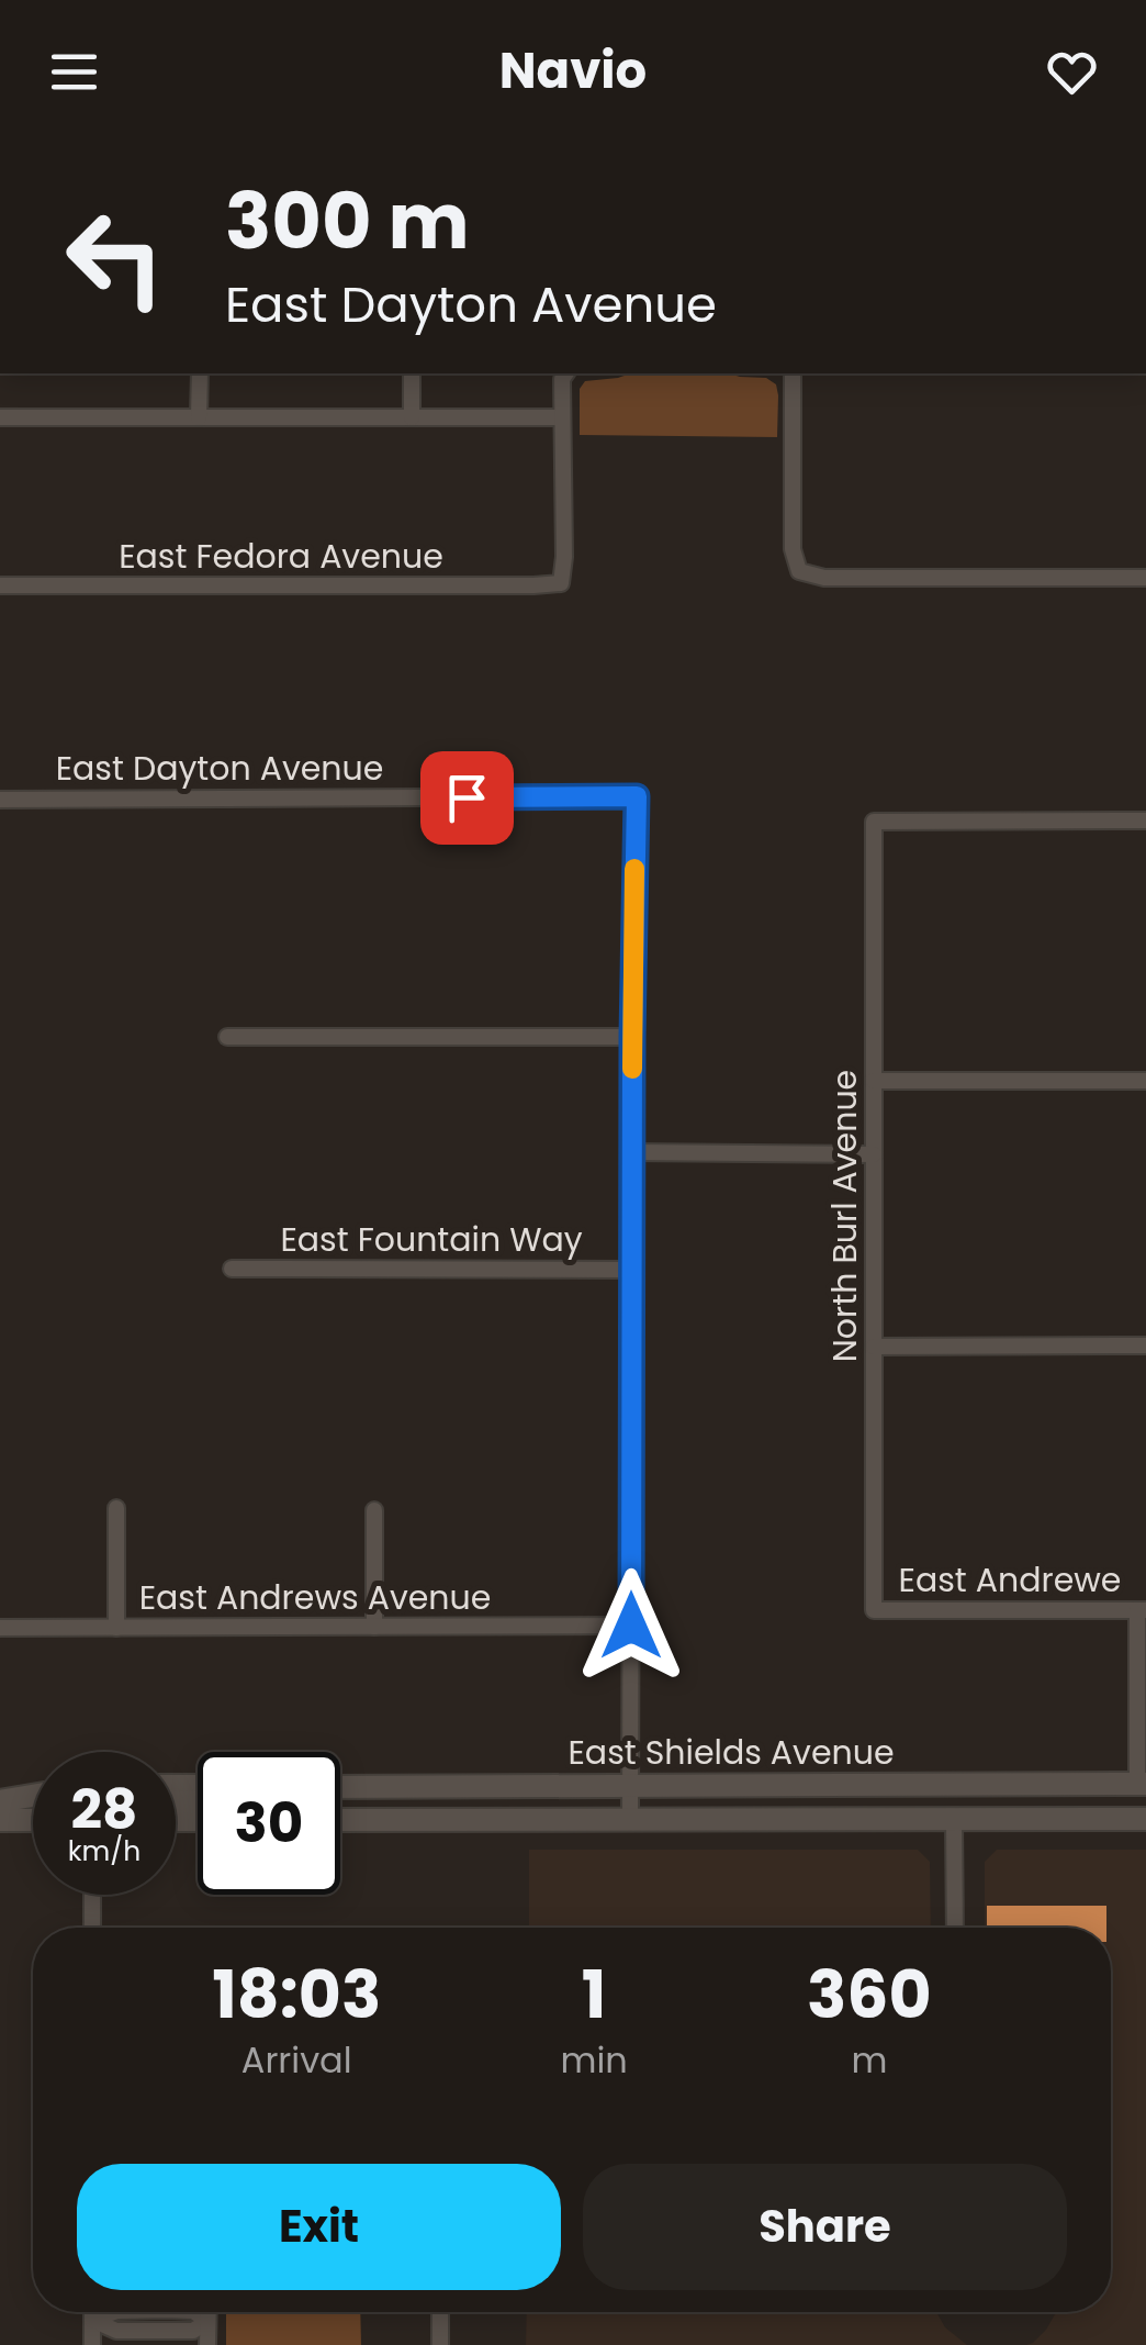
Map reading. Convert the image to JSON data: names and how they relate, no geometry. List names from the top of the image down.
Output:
{
  "streets": {
    "main road": ["East Shields Avenue"],
    "street": [
      "East Fedora Avenue",
      "East Dayton Avenue",
      "North Burl Avenue",
      "East Fountain Way",
      "East Andrewe",
      "East Andrews Avenue"
    ]
  },
  "crossings": [
    ["North Burl Avenue", "East Andrewe"]
  ],
  "page": {
    "header": "Navio",
    "turn": ["300 m", "East Dayton Avenue"],
    "speed": "28 km/h",
    "limit": "30",
    "eta": [
      "18:03",
      "Arrival",
      "1",
      "min",
      "360",
      "m"
    ],
    "buttons": ["Exit", "Share"]
  }
}
